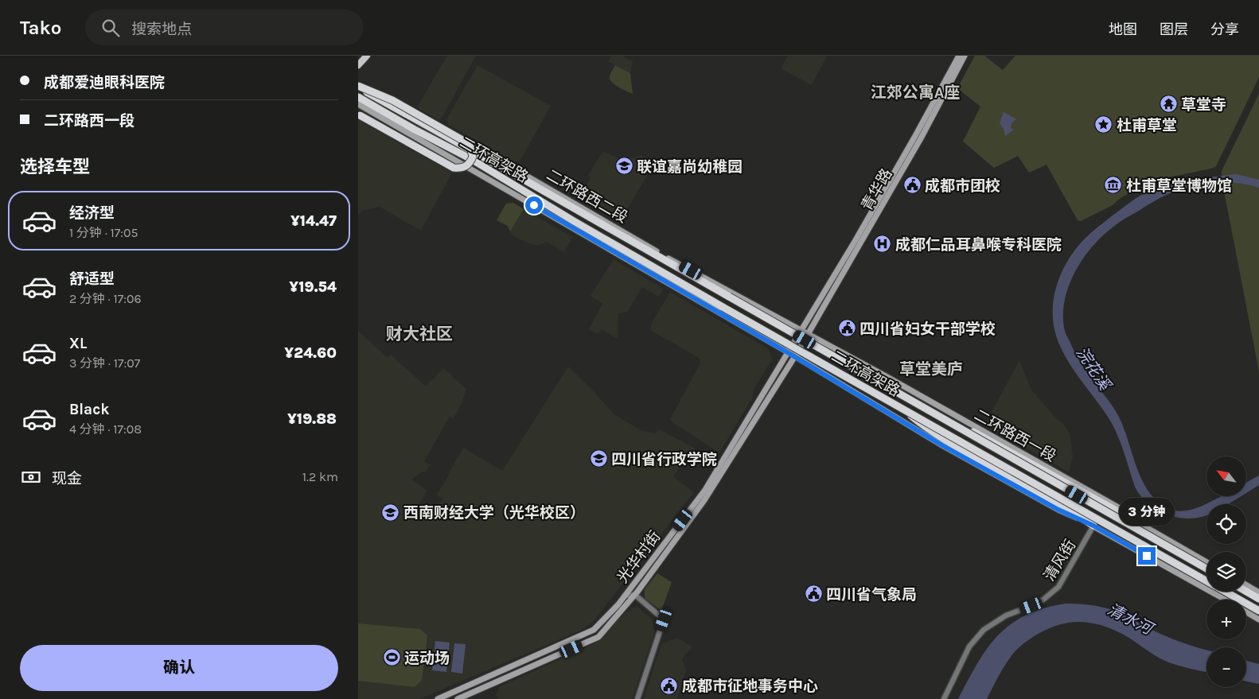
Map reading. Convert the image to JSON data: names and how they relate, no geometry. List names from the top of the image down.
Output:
{
  "streets": {
    "highway": ["二环高架路"],
    "main road": [
      "青华路",
      "二环路西二段",
      "二环路西一段",
      "光华村街"
    ],
    "street": ["清风街"]
  },
  "crossings": [
    ["二环高架路", "二环路西二段"],
    ["青华路", "二环路西二段"],
    ["青华路", "二环路西一段"],
    ["青华路", "光华村街"],
    ["二环路西二段", "二环路西一段"],
    ["二环路西二段", "光华村街"],
    ["二环路西一段", "光华村街"]
  ],
  "districts": ["江郊公寓A座", "财大社区", "草堂美庐"],
  "water": ["浣花溪", "清水河"],
  "places": {
    "temple": ["草堂寺"],
    "place": ["杜甫草堂"],
    "school or university": ["联谊嘉尚幼稚园", "四川省行政学院", "西南财经大学（光华校区）"],
    "public building": [
      "成都市团校",
      "四川省妇女干部学校",
      "四川省气象局",
      "成都市征地事务中心"
    ],
    "museum": ["杜甫草堂博物馆"],
    "hospital": ["成都仁品耳鼻喉专科医院"],
    "sports": ["运动场"]
  },
  "north": "top left",
  "page": {
    "header": "Tako",
    "search": "搜索地点",
    "nav": ["地图", "图层", "分享"],
    "banner": ["成都爱迪眼科医院", "二环路西一段"],
    "heading": "选择车型",
    "list": [
      {
        "name": "经济型",
        "note": "1 分钟 · 17:05",
        "value": "¥14.47"
      },
      {
        "name": "舒适型",
        "note": "2 分钟 · 17:06",
        "value": "¥19.54"
      },
      {
        "name": "XL",
        "note": "3 分钟 · 17:07",
        "value": "¥24.60"
      },
      {
        "name": "Black",
        "note": "4 分钟 · 17:08",
        "value": "¥19.88"
      }
    ],
    "pay": ["现金", "1.2 km"],
    "map_buttons": ["+", "−"],
    "bubble": "3 分钟",
    "buttons": "确认"
  }
}
